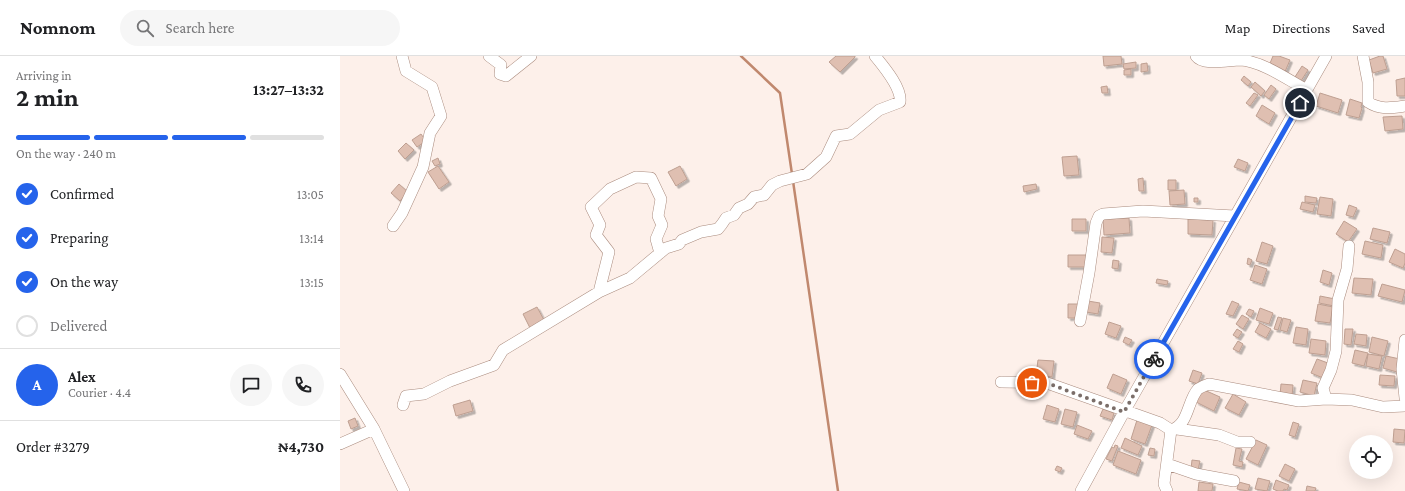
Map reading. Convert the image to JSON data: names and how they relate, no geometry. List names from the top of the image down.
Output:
{
  "page": {
    "header": "Nomnom",
    "search": "Search here",
    "nav": ["Map", "Directions", "Saved"],
    "heading": ["2 min", "Arriving in", "13:27–13:32"],
    "panel": [
      "Alex",
      "Courier · 4.4",
      "Order #3279",
      "₦4,730"
    ],
    "bar": "On the way · 240 m",
    "list": [
      ["Confirmed", "13:05"],
      ["Preparing", "13:14"],
      ["On the way", "13:15"],
      "Delivered"
    ],
    "round": "A"
  }
}
